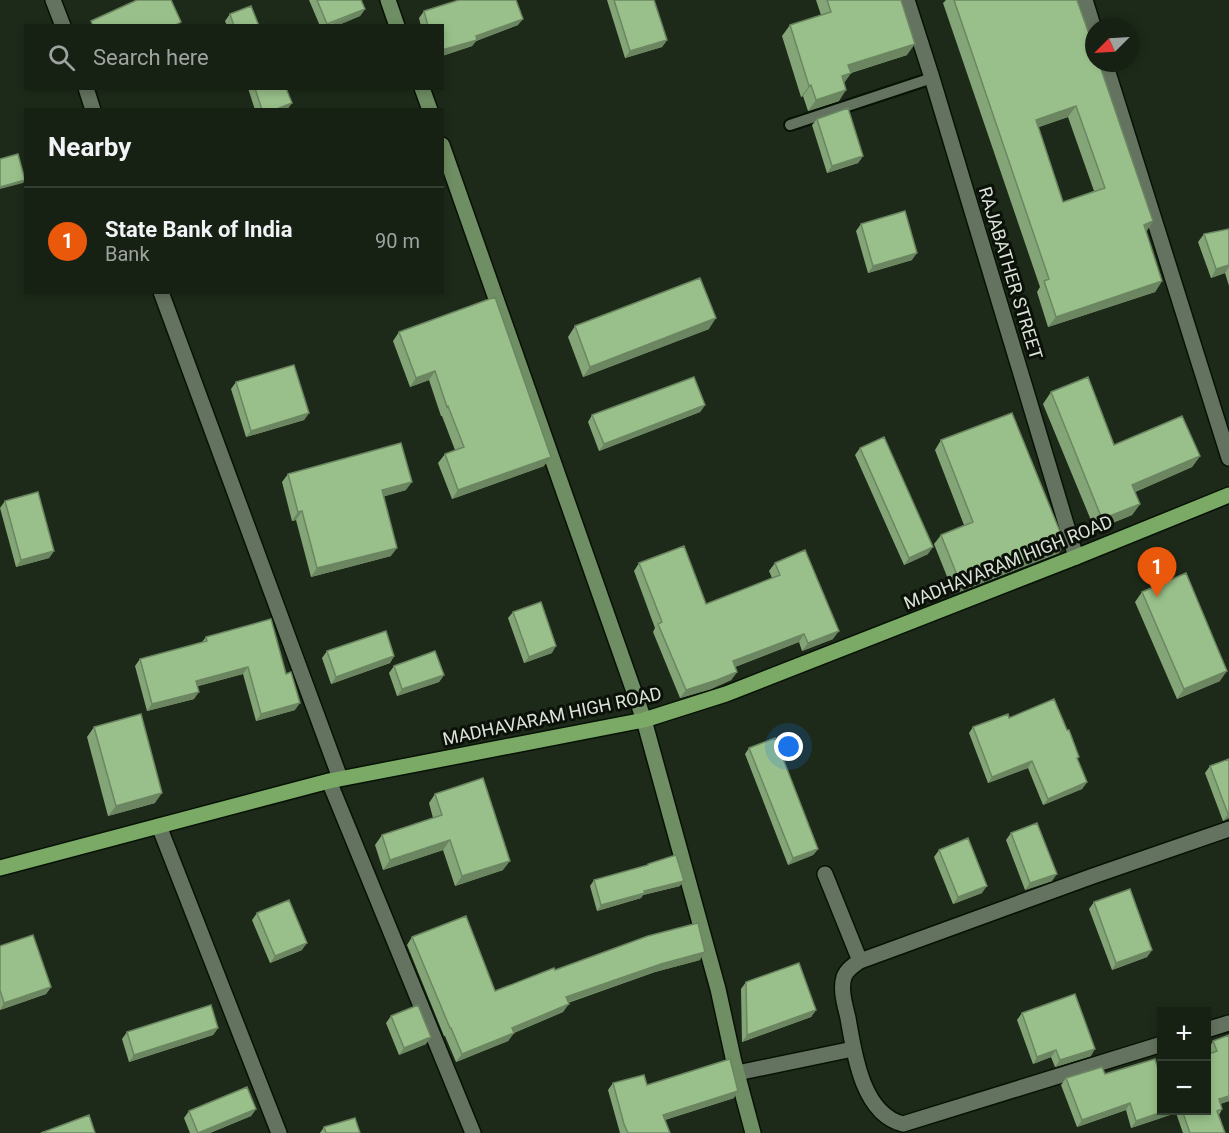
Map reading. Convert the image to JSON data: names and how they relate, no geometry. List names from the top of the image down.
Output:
{
  "streets": {
    "main road": ["MADHAVARAM HIGH ROAD"],
    "street": ["RAJABATHER STREET"]
  },
  "crossings": [
    ["RAJABATHER STREET", "MADHAVARAM HIGH ROAD"]
  ],
  "north": "bottom left",
  "page": {
    "search": "Search here",
    "heading": "Nearby",
    "list": [
      {
        "mark": "1",
        "name": "State Bank of India",
        "note": "Bank",
        "value": "90 m"
      }
    ],
    "pins": "1",
    "map_buttons": ["+", "−"]
  }
}
